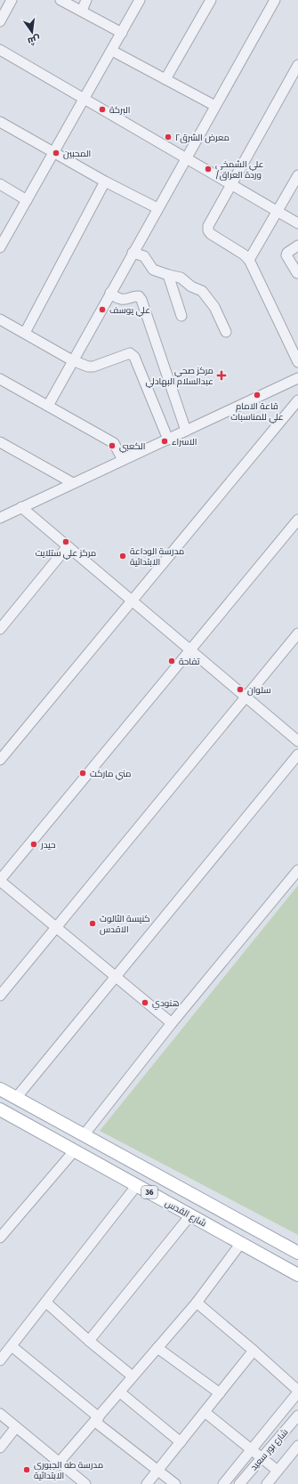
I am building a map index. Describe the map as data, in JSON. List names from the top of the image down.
{
  "streets": {
    "main road": ["36", "شارع القدس"],
    "street": ["شارع بور سعيد"]
  },
  "places": {
    "other": [
      "البركة",
      "معرض الشرق٢",
      "المحبين",
      "علي الشمخي /وردة العراق",
      "علي يوسف",
      "قاعة الامام علي للمناسبات",
      "الاسراء",
      "الكعبي",
      "مركز علي ستلايت",
      "مدرسة الوداعة الابتدائية",
      "تفاحة",
      "سلوان",
      "مني ماركت",
      "حيدر",
      "كنيسة الثالوث الاقدس",
      "هنودي",
      "مدرسة طه الجبوري الابتدائية"
    ],
    "health": ["مركز صحي عبدالسلام البهادلي"]
  },
  "north": "bottom"
}
